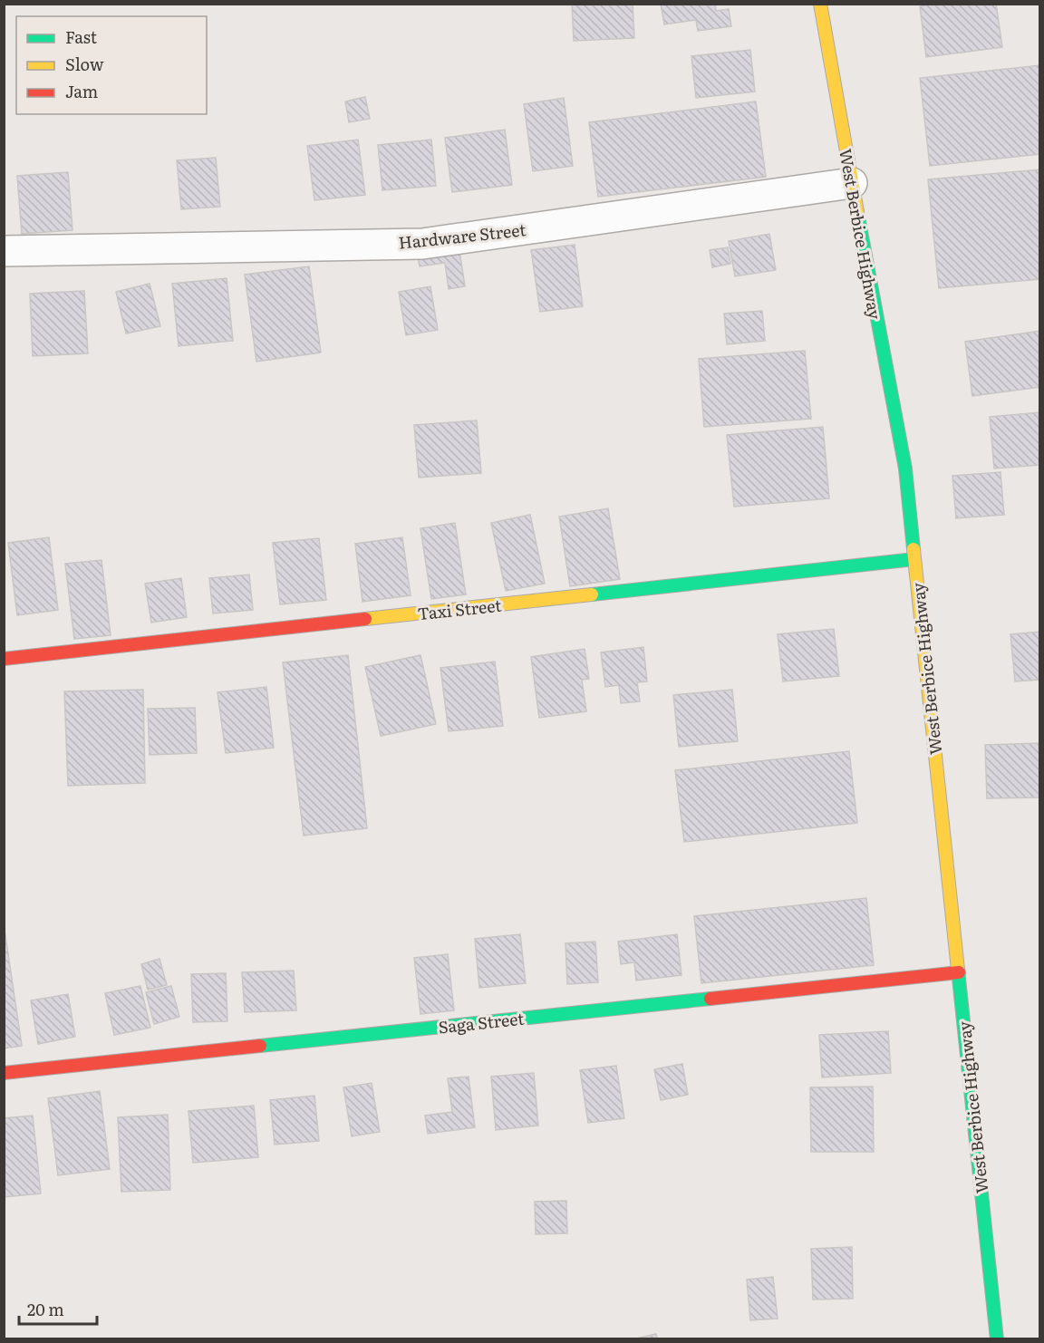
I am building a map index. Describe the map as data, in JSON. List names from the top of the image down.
{
  "streets": {
    "street": [
      "West Berbice Highway",
      "Hardware Street",
      "Taxi Street",
      "Saga Street"
    ]
  },
  "crossings": [
    ["West Berbice Highway", "Hardware Street"],
    ["West Berbice Highway", "Taxi Street"],
    ["West Berbice Highway", "Saga Street"]
  ],
  "legend": ["Fast", "Slow", "Jam"],
  "scale_bar": "20 m"
}
